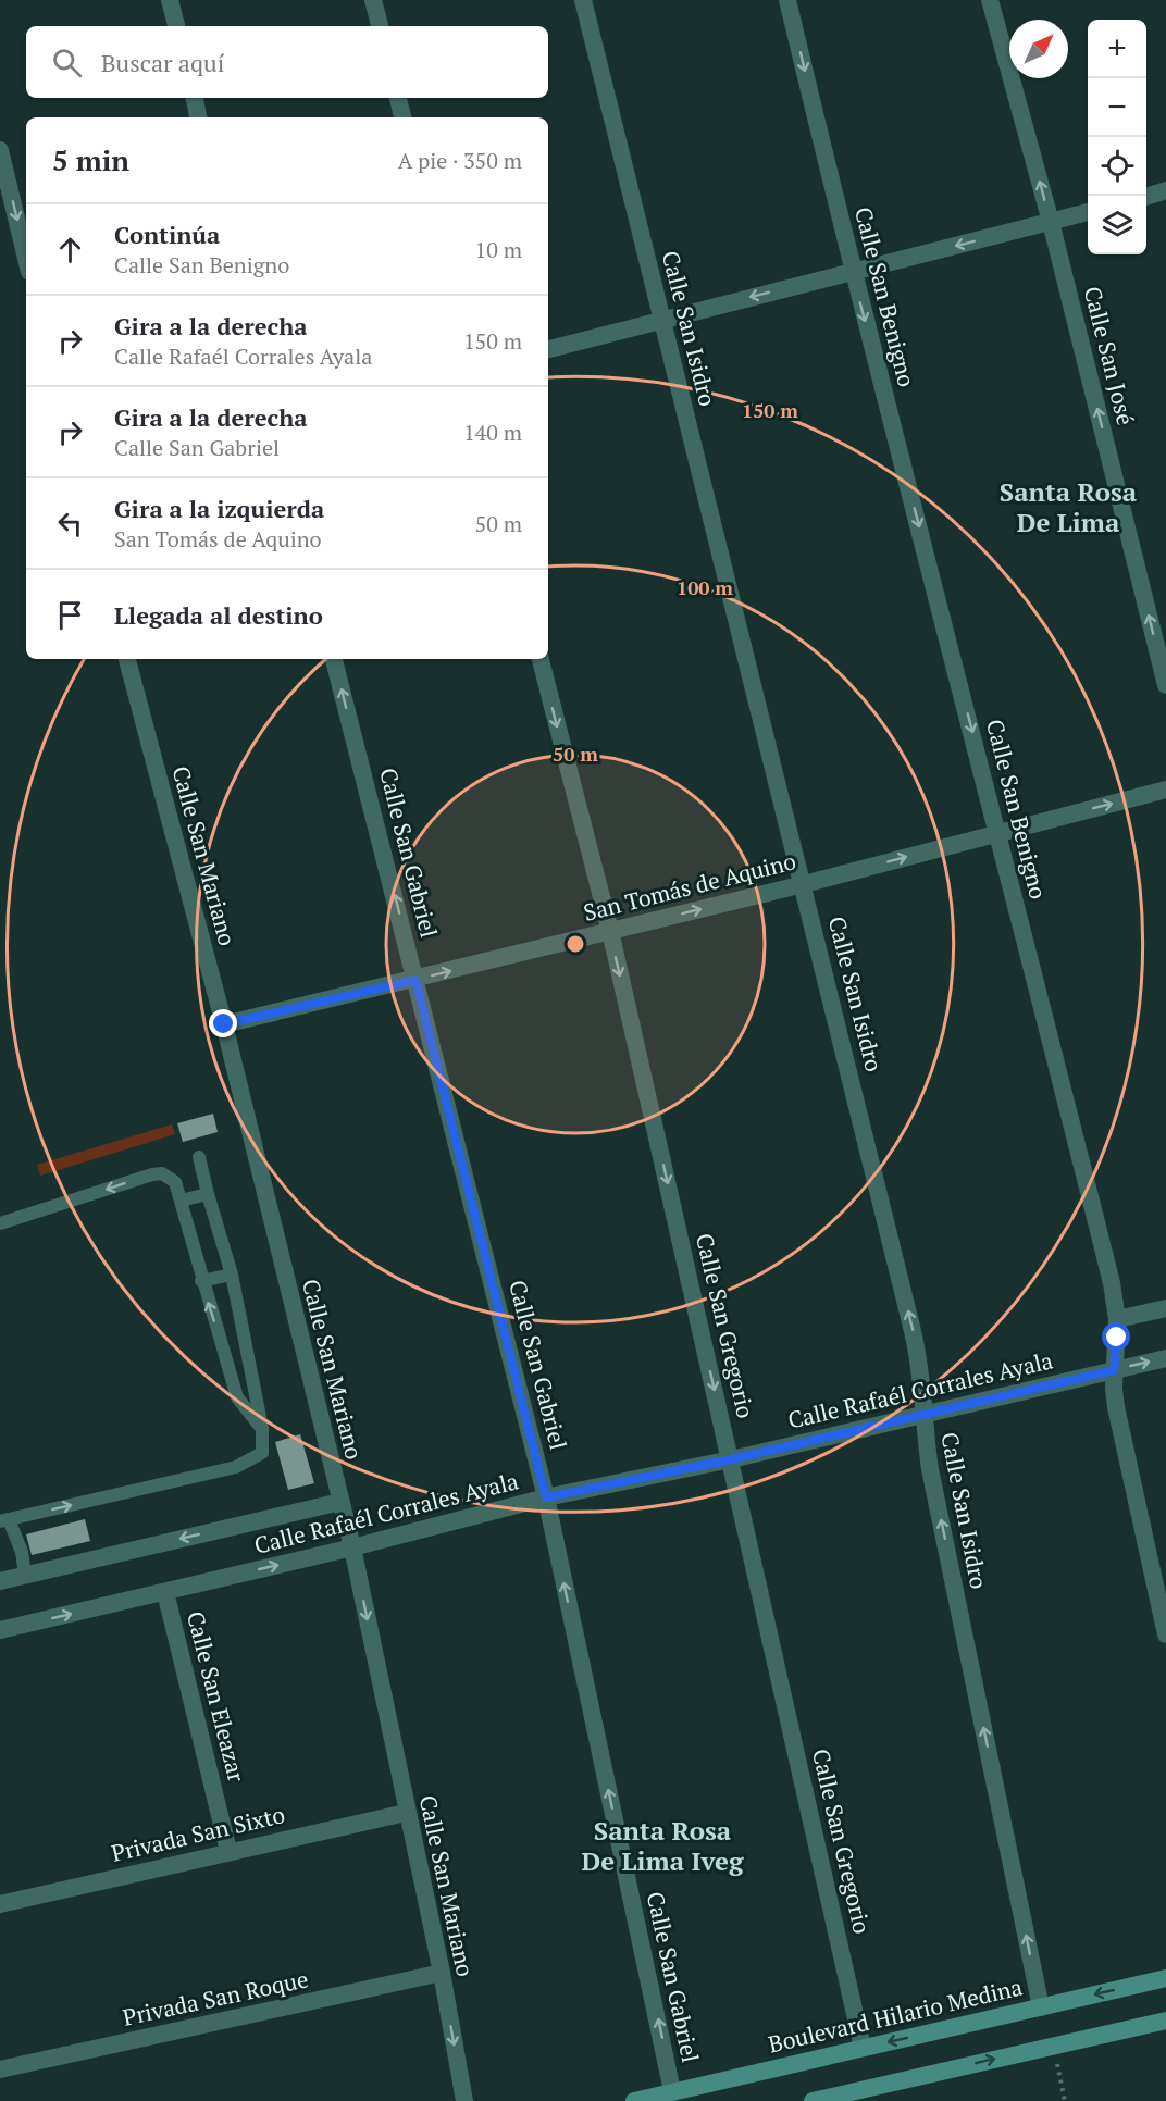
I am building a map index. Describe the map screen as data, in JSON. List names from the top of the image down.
{
  "streets": {
    "main road": ["Boulevard Hilario Medina"],
    "street": [
      "Calle San Benigno",
      "Calle San Isidro",
      "Calle San José",
      "Calle San Gabriel",
      "Calle San Mariano",
      "San Tomás de Aquino",
      "Calle San Gregorio",
      "Calle Rafaél Corrales Ayala",
      "Calle San Eleazar",
      "Privada San Sixto",
      "Privada San Roque"
    ]
  },
  "crossings": [
    ["Calle San Benigno", "San Tomás de Aquino"],
    ["Calle San Benigno", "Calle Rafaél Corrales Ayala"],
    ["Calle San Isidro", "San Tomás de Aquino"],
    ["Calle San Isidro", "Calle Rafaél Corrales Ayala"],
    ["Calle San Isidro", "Boulevard Hilario Medina"],
    ["Calle San Gabriel", "San Tomás de Aquino"],
    ["Calle San Gabriel", "Calle Rafaél Corrales Ayala"],
    ["Calle San Gabriel", "Boulevard Hilario Medina"],
    ["Calle San Mariano", "San Tomás de Aquino"],
    ["Calle San Mariano", "Calle Rafaél Corrales Ayala"],
    ["Calle San Mariano", "Privada San Sixto"],
    ["Calle San Mariano", "Privada San Roque"],
    ["San Tomás de Aquino", "Calle San Gregorio"],
    ["Calle San Gregorio", "Calle Rafaél Corrales Ayala"],
    ["Calle San Gregorio", "Boulevard Hilario Medina"],
    ["Calle Rafaél Corrales Ayala", "Calle San Eleazar"],
    ["Calle San Eleazar", "Privada San Sixto"]
  ],
  "one_way": [
    "Calle San Benigno",
    "Calle San Isidro",
    "Calle San José",
    "Calle San Gabriel",
    "San Tomás de Aquino",
    "Calle San Gregorio"
  ],
  "districts": ["Santa Rosa De Lima", "Santa Rosa De Lima Iveg"],
  "north": "top right",
  "page": {
    "map_buttons": ["+", "−"],
    "search": "Buscar aquí",
    "heading": ["5 min", "A pie · 350 m"],
    "list": [
      ["Continúa", "Calle San Benigno", "10 m"],
      ["Gira a la derecha", "Calle Rafaél Corrales Ayala", "150 m"],
      ["Gira a la derecha", "Calle San Gabriel", "140 m"],
      ["Gira a la izquierda", "San Tomás de Aquino", "50 m"],
      "Llegada al destino"
    ]
  },
  "rings": ["150 m", "100 m", "50 m"]
}
